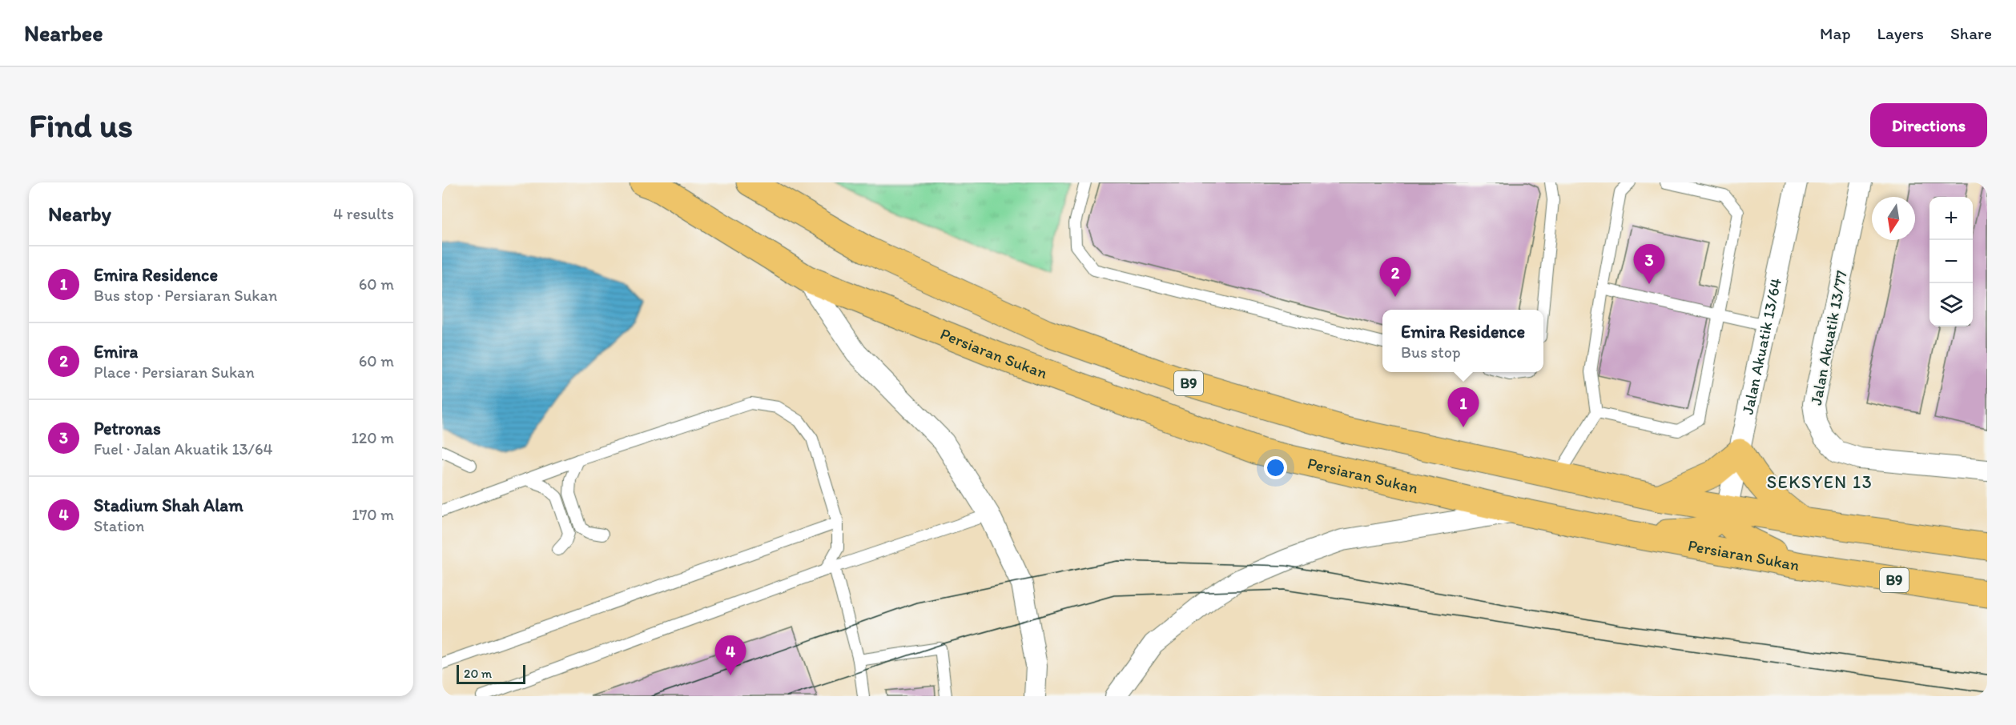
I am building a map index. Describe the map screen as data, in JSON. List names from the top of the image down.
{
  "streets": {
    "main road": ["Persiaran Sukan", "B9"],
    "street": ["Jalan Akuatik 13/77", "Jalan Akuatik 13/64"]
  },
  "crossings": [
    ["Jalan Akuatik 13/64", "B9"]
  ],
  "districts": ["SEKSYEN 13"],
  "scale_bar": "20 m",
  "north": "bottom",
  "page": {
    "header": "Nearbee",
    "nav": ["Map", "Layers", "Share"],
    "buttons": "Directions",
    "title": "Find us",
    "heading": ["Nearby", "4 results"],
    "map_buttons": ["+", "−"],
    "pins": [
      "3",
      "2",
      "1",
      "4"
    ],
    "list": [
      {
        "mark": "1",
        "name": "Emira Residence",
        "note": "Bus stop · Persiaran Sukan",
        "value": "60 m"
      },
      {
        "mark": "2",
        "name": "Emira",
        "note": "Place · Persiaran Sukan",
        "value": "60 m"
      },
      {
        "mark": "3",
        "name": "Petronas",
        "note": "Fuel · Jalan Akuatik 13/64",
        "value": "120 m"
      },
      {
        "mark": "4",
        "name": "Stadium Shah Alam",
        "note": "Station",
        "value": "170 m"
      }
    ],
    "popup": ["Emira Residence", "Bus stop"],
    "scale": "20 m"
  }
}
